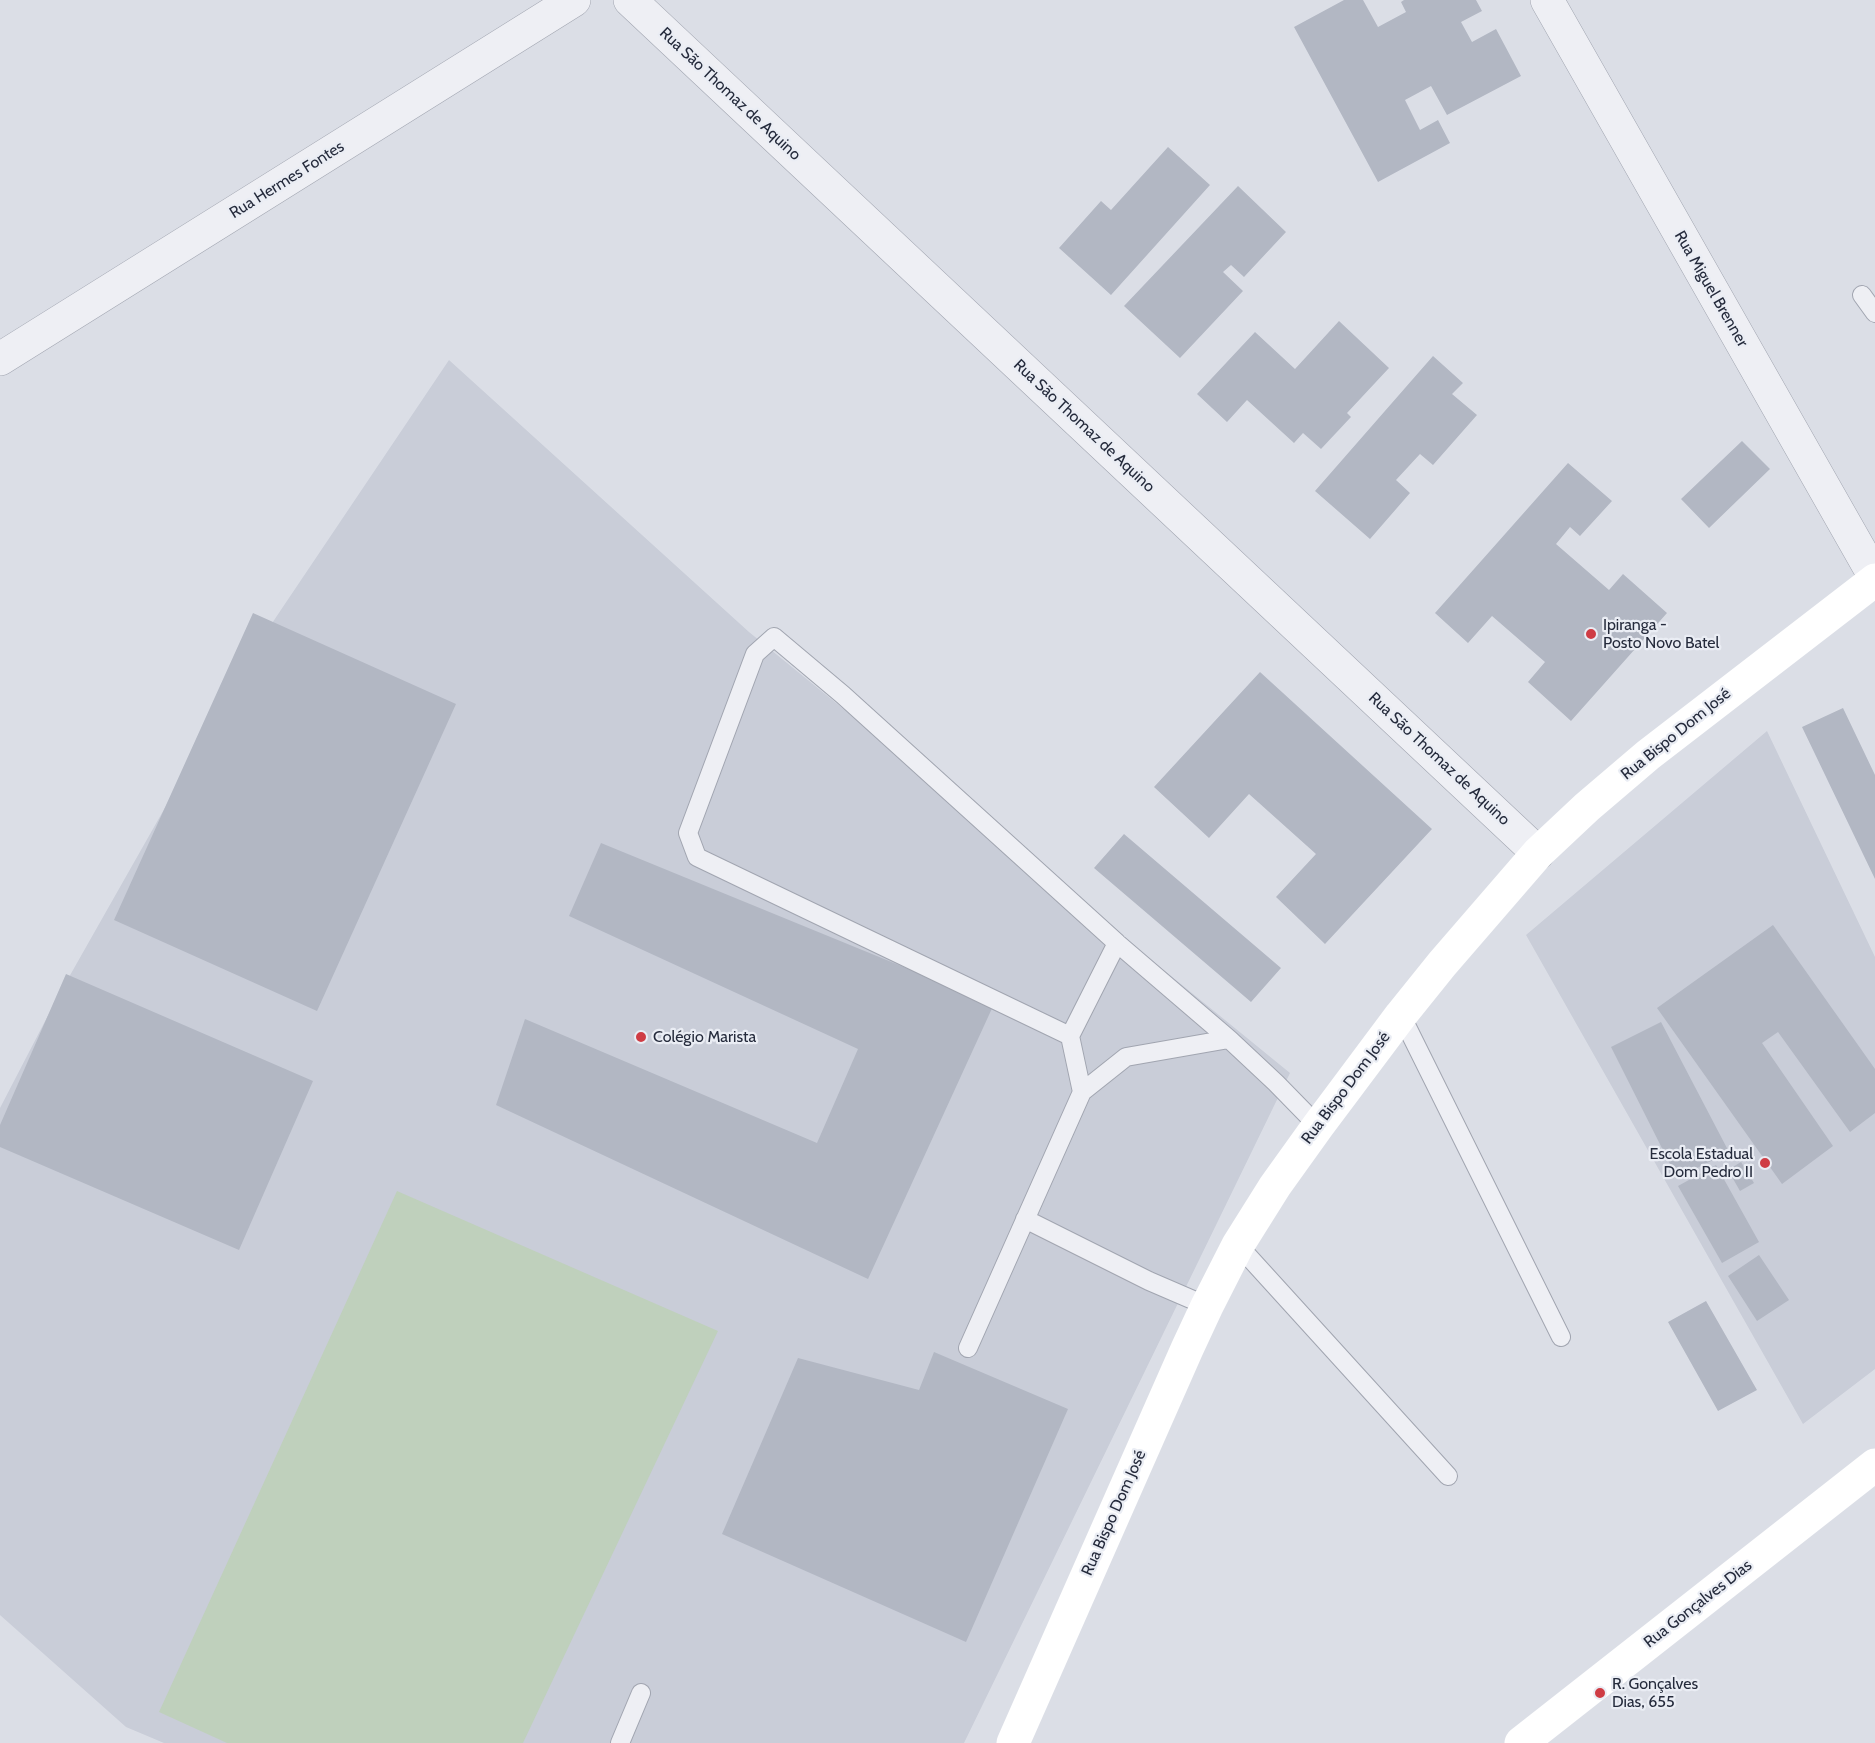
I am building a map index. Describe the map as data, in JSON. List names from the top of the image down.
{
  "streets": {
    "main road": ["Rua Bispo Dom José", "Rua Gonçalves Dias"],
    "street": ["Rua São Thomaz de Aquino", "Rua Hermes Fontes", "Rua Miguel Brenner"]
  },
  "crossings": [
    ["Rua São Thomaz de Aquino", "Rua Bispo Dom José"],
    ["Rua Miguel Brenner", "Rua Bispo Dom José"]
  ],
  "places": [
    "Ipiranga - Posto Novo Batel",
    "Colégio Marista",
    "Escola Estadual Dom Pedro II",
    "R. Gonçalves Dias, 655"
  ]
}
